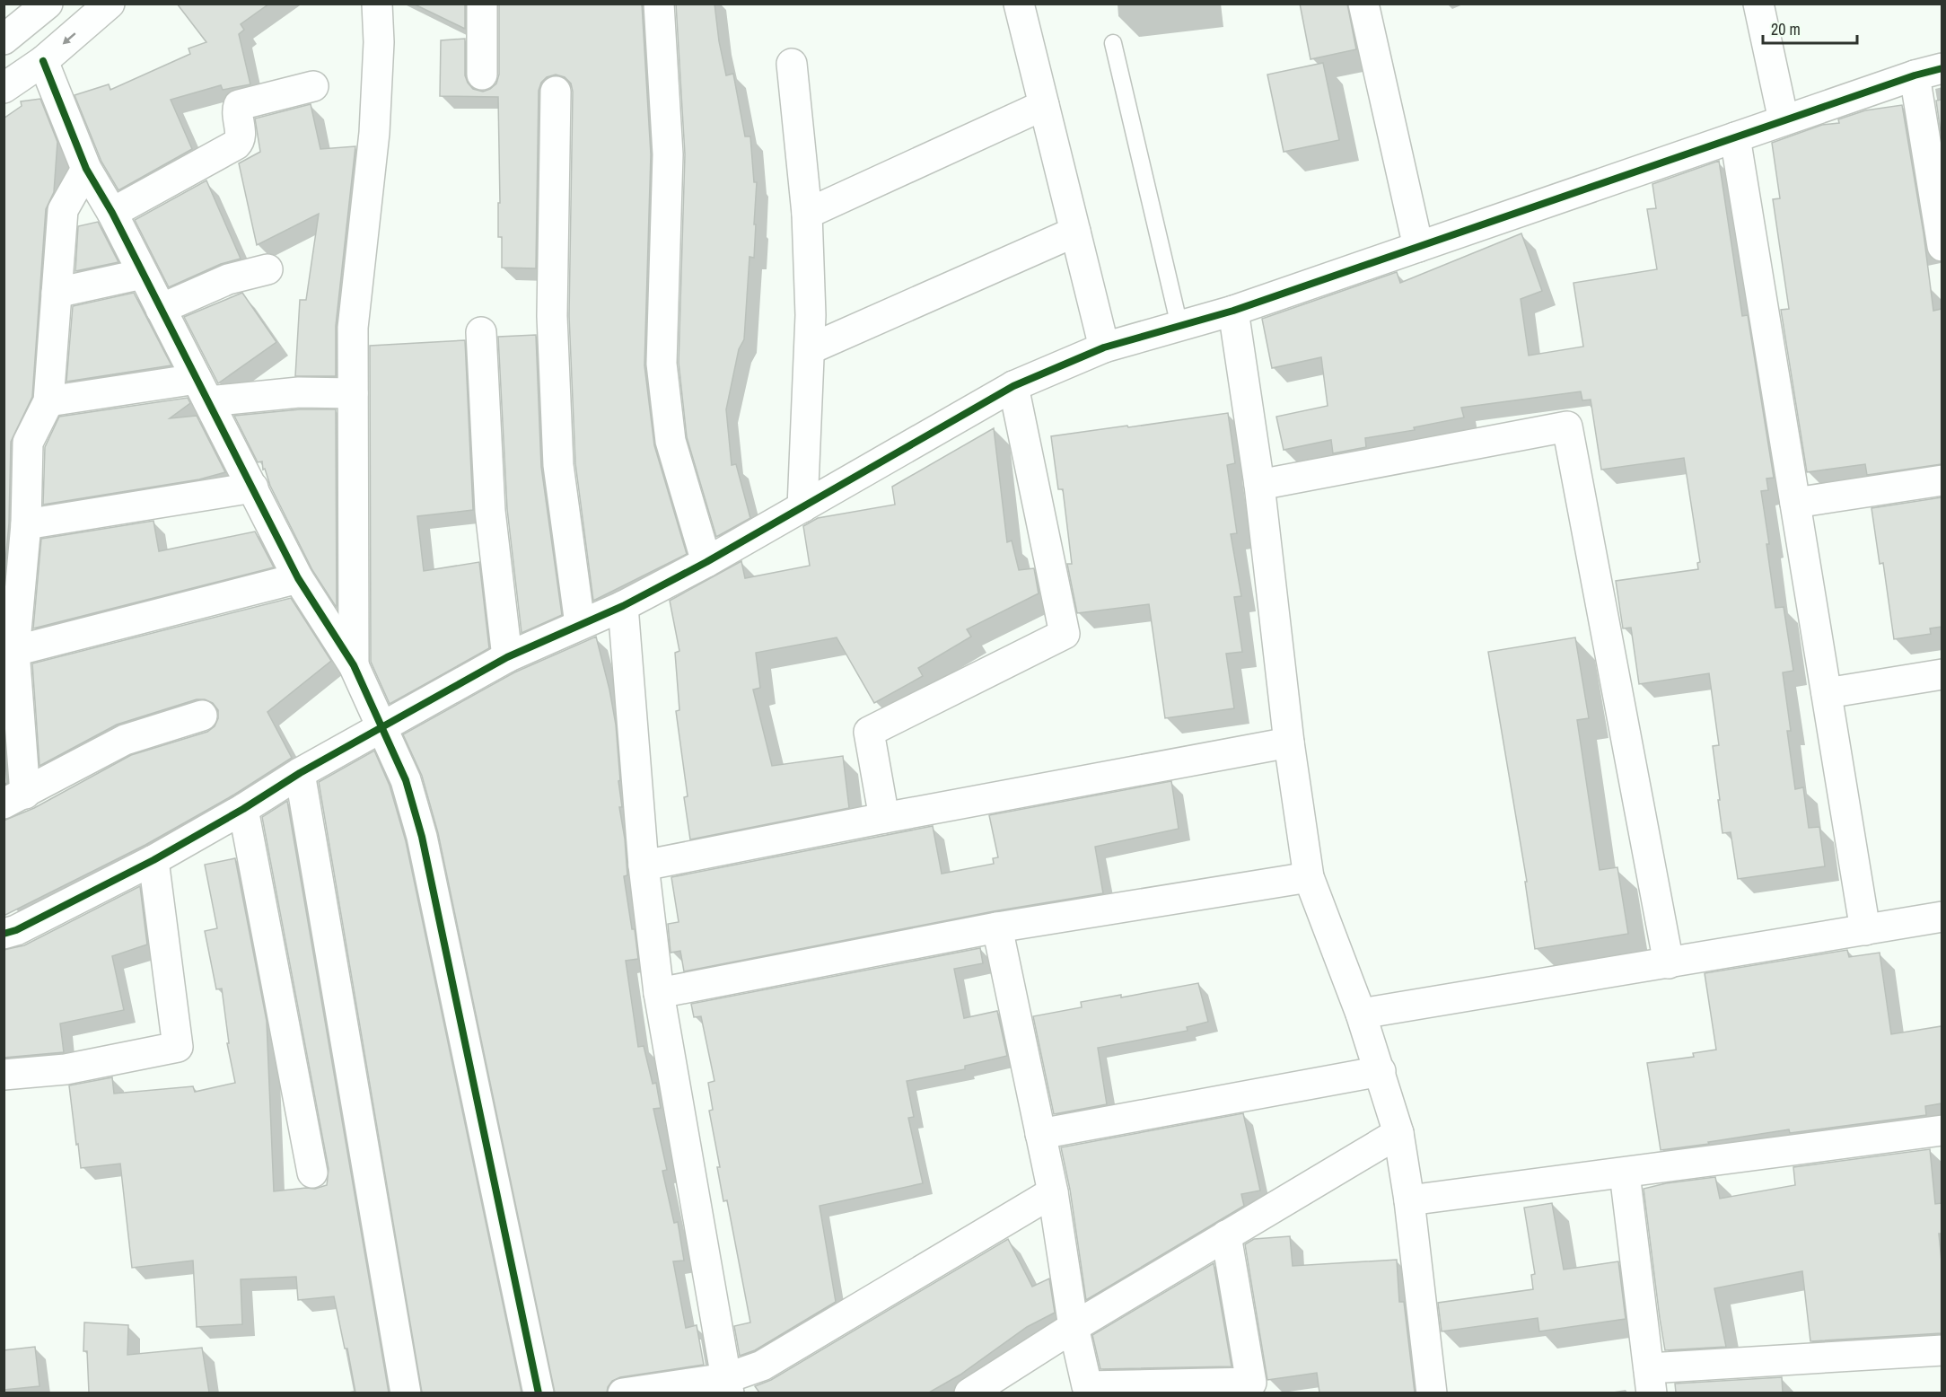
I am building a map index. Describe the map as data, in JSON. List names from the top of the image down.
{
  "scale_bar": "20 m"
}
